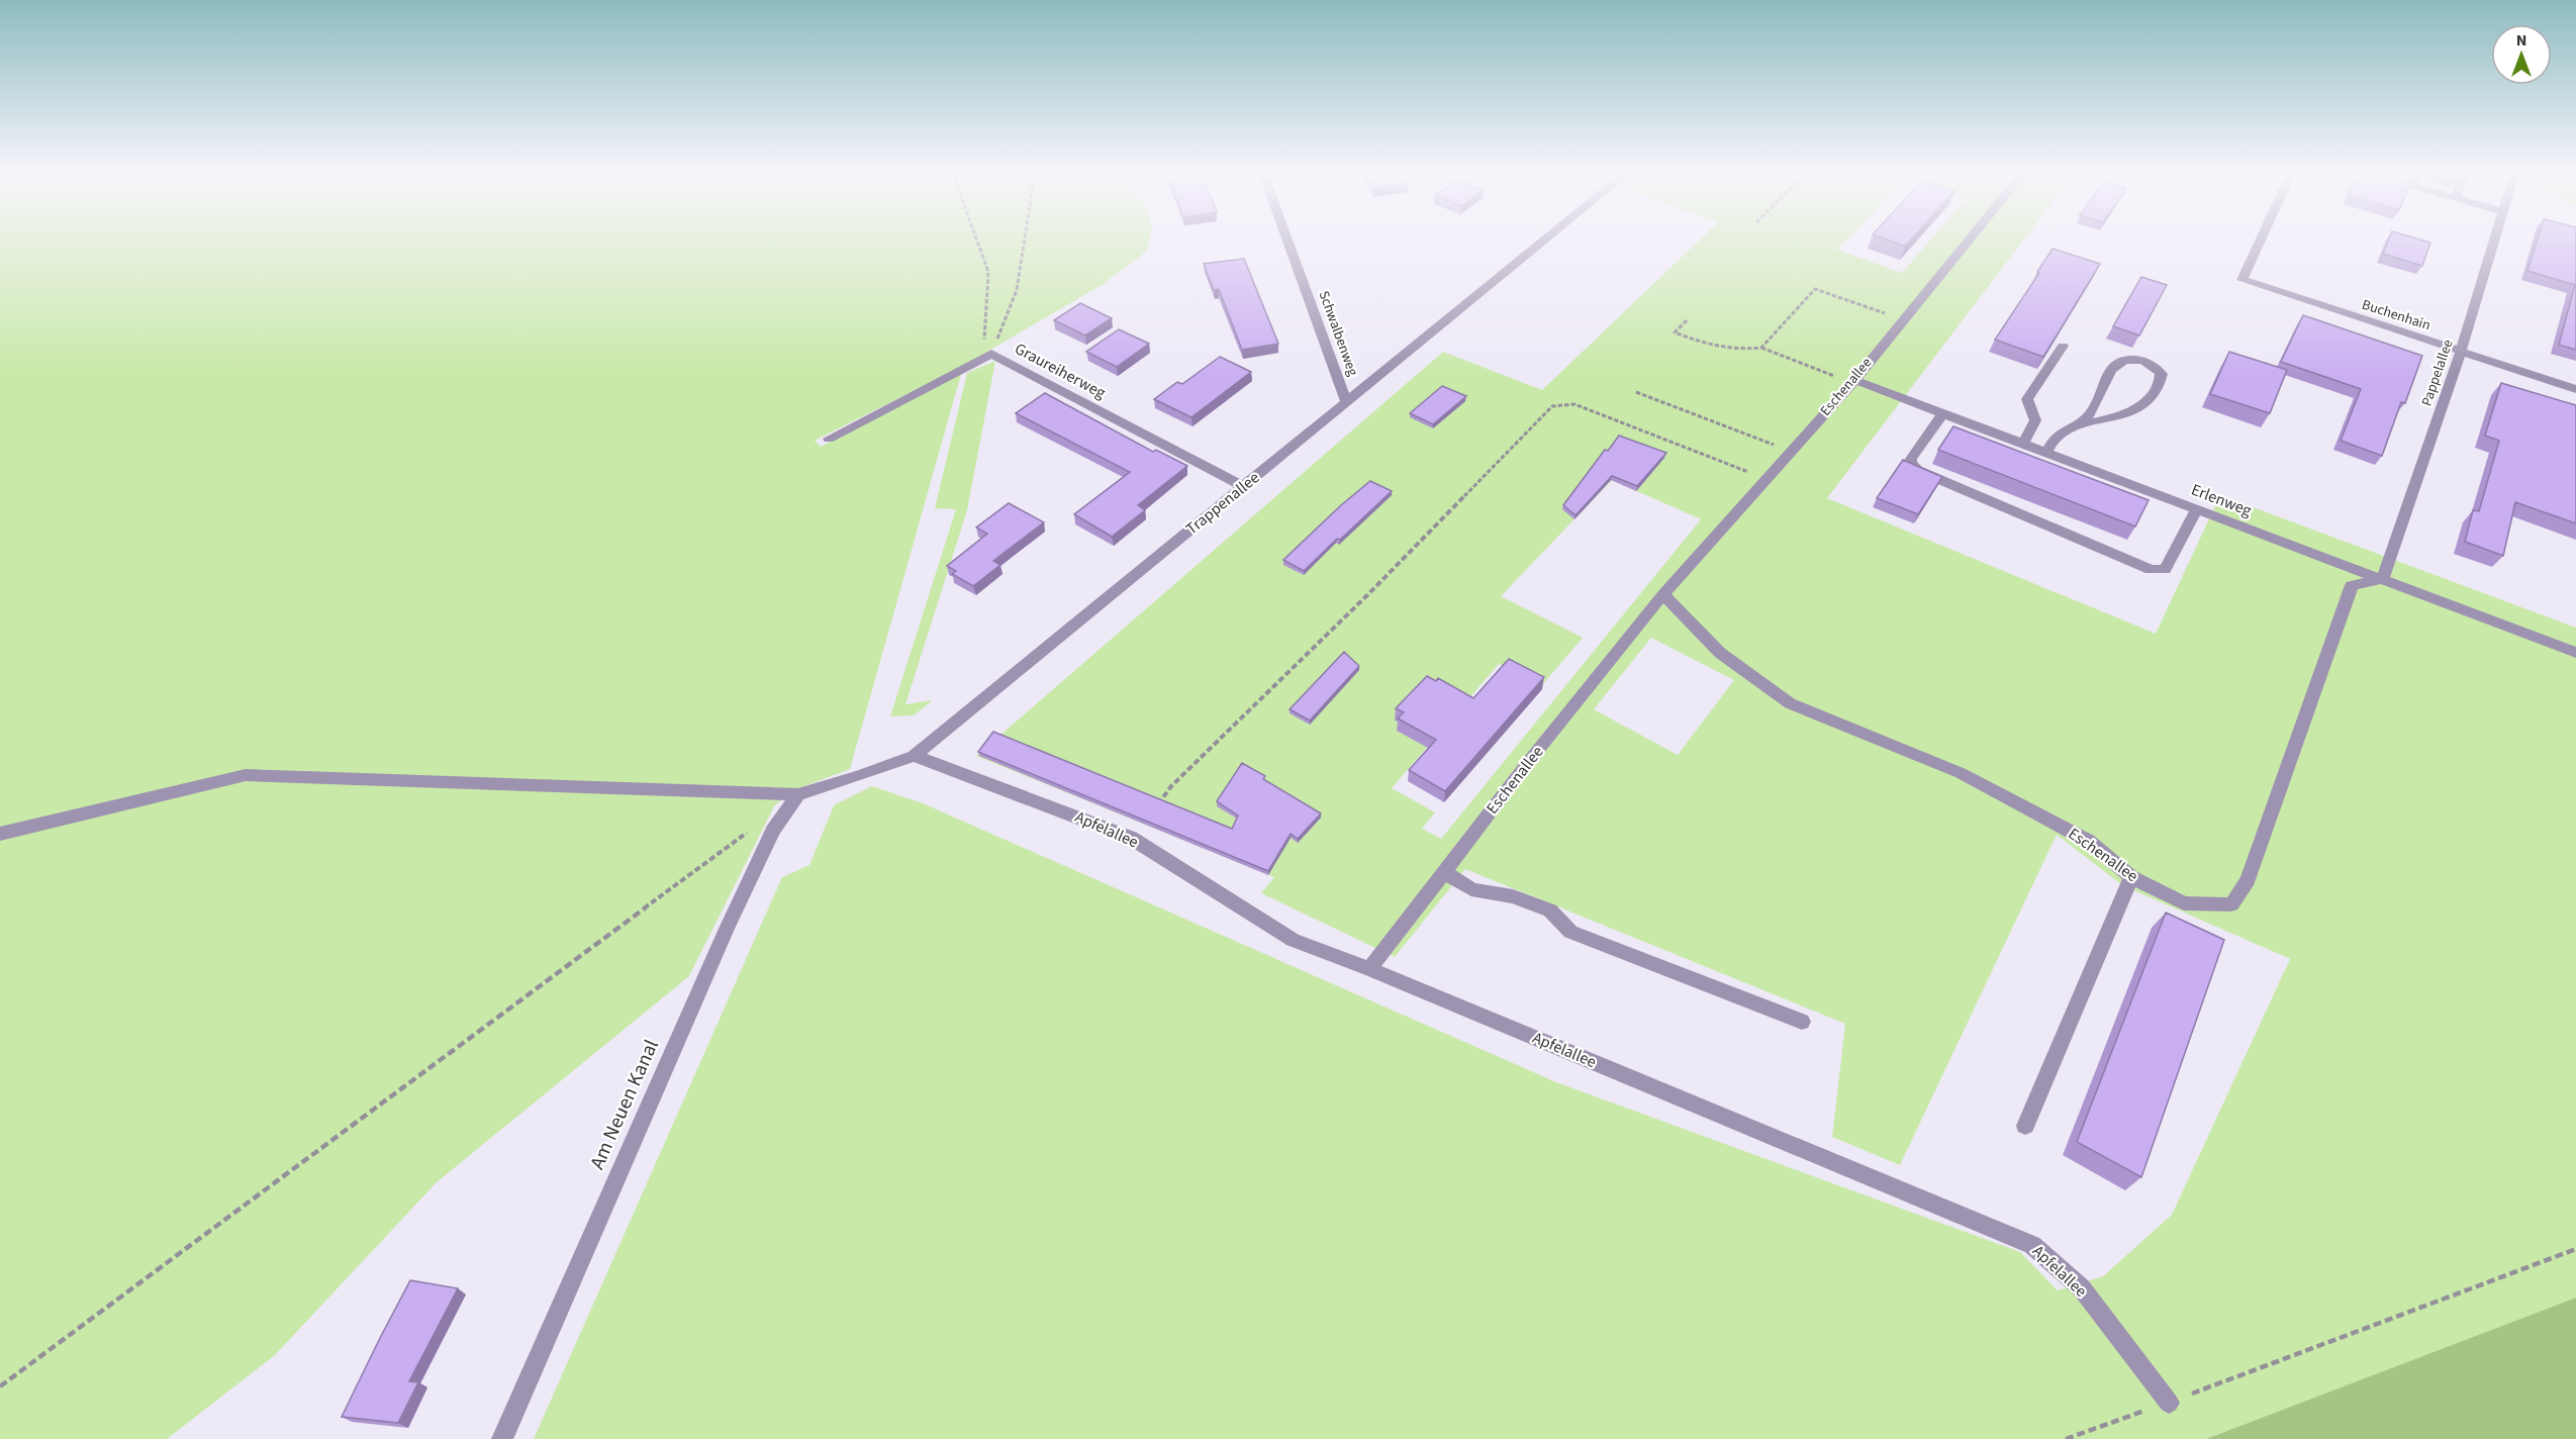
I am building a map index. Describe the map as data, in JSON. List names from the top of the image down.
{
  "streets": {
    "street": [
      "Buchenhain",
      "Schwalbenweg",
      "Graureiherweg",
      "Pappelallee",
      "Eschenallee",
      "Erlenweg",
      "Trappenallee",
      "Apfelallee",
      "Am Neuen Kanal"
    ]
  },
  "crossings": [
    ["Buchenhain", "Pappelallee"],
    ["Schwalbenweg", "Trappenallee"],
    ["Graureiherweg", "Trappenallee"],
    ["Pappelallee", "Eschenallee"],
    ["Pappelallee", "Erlenweg"],
    ["Eschenallee", "Erlenweg"],
    ["Eschenallee", "Apfelallee"],
    ["Trappenallee", "Apfelallee"],
    ["Trappenallee", "Am Neuen Kanal"]
  ],
  "north": "top"
}
